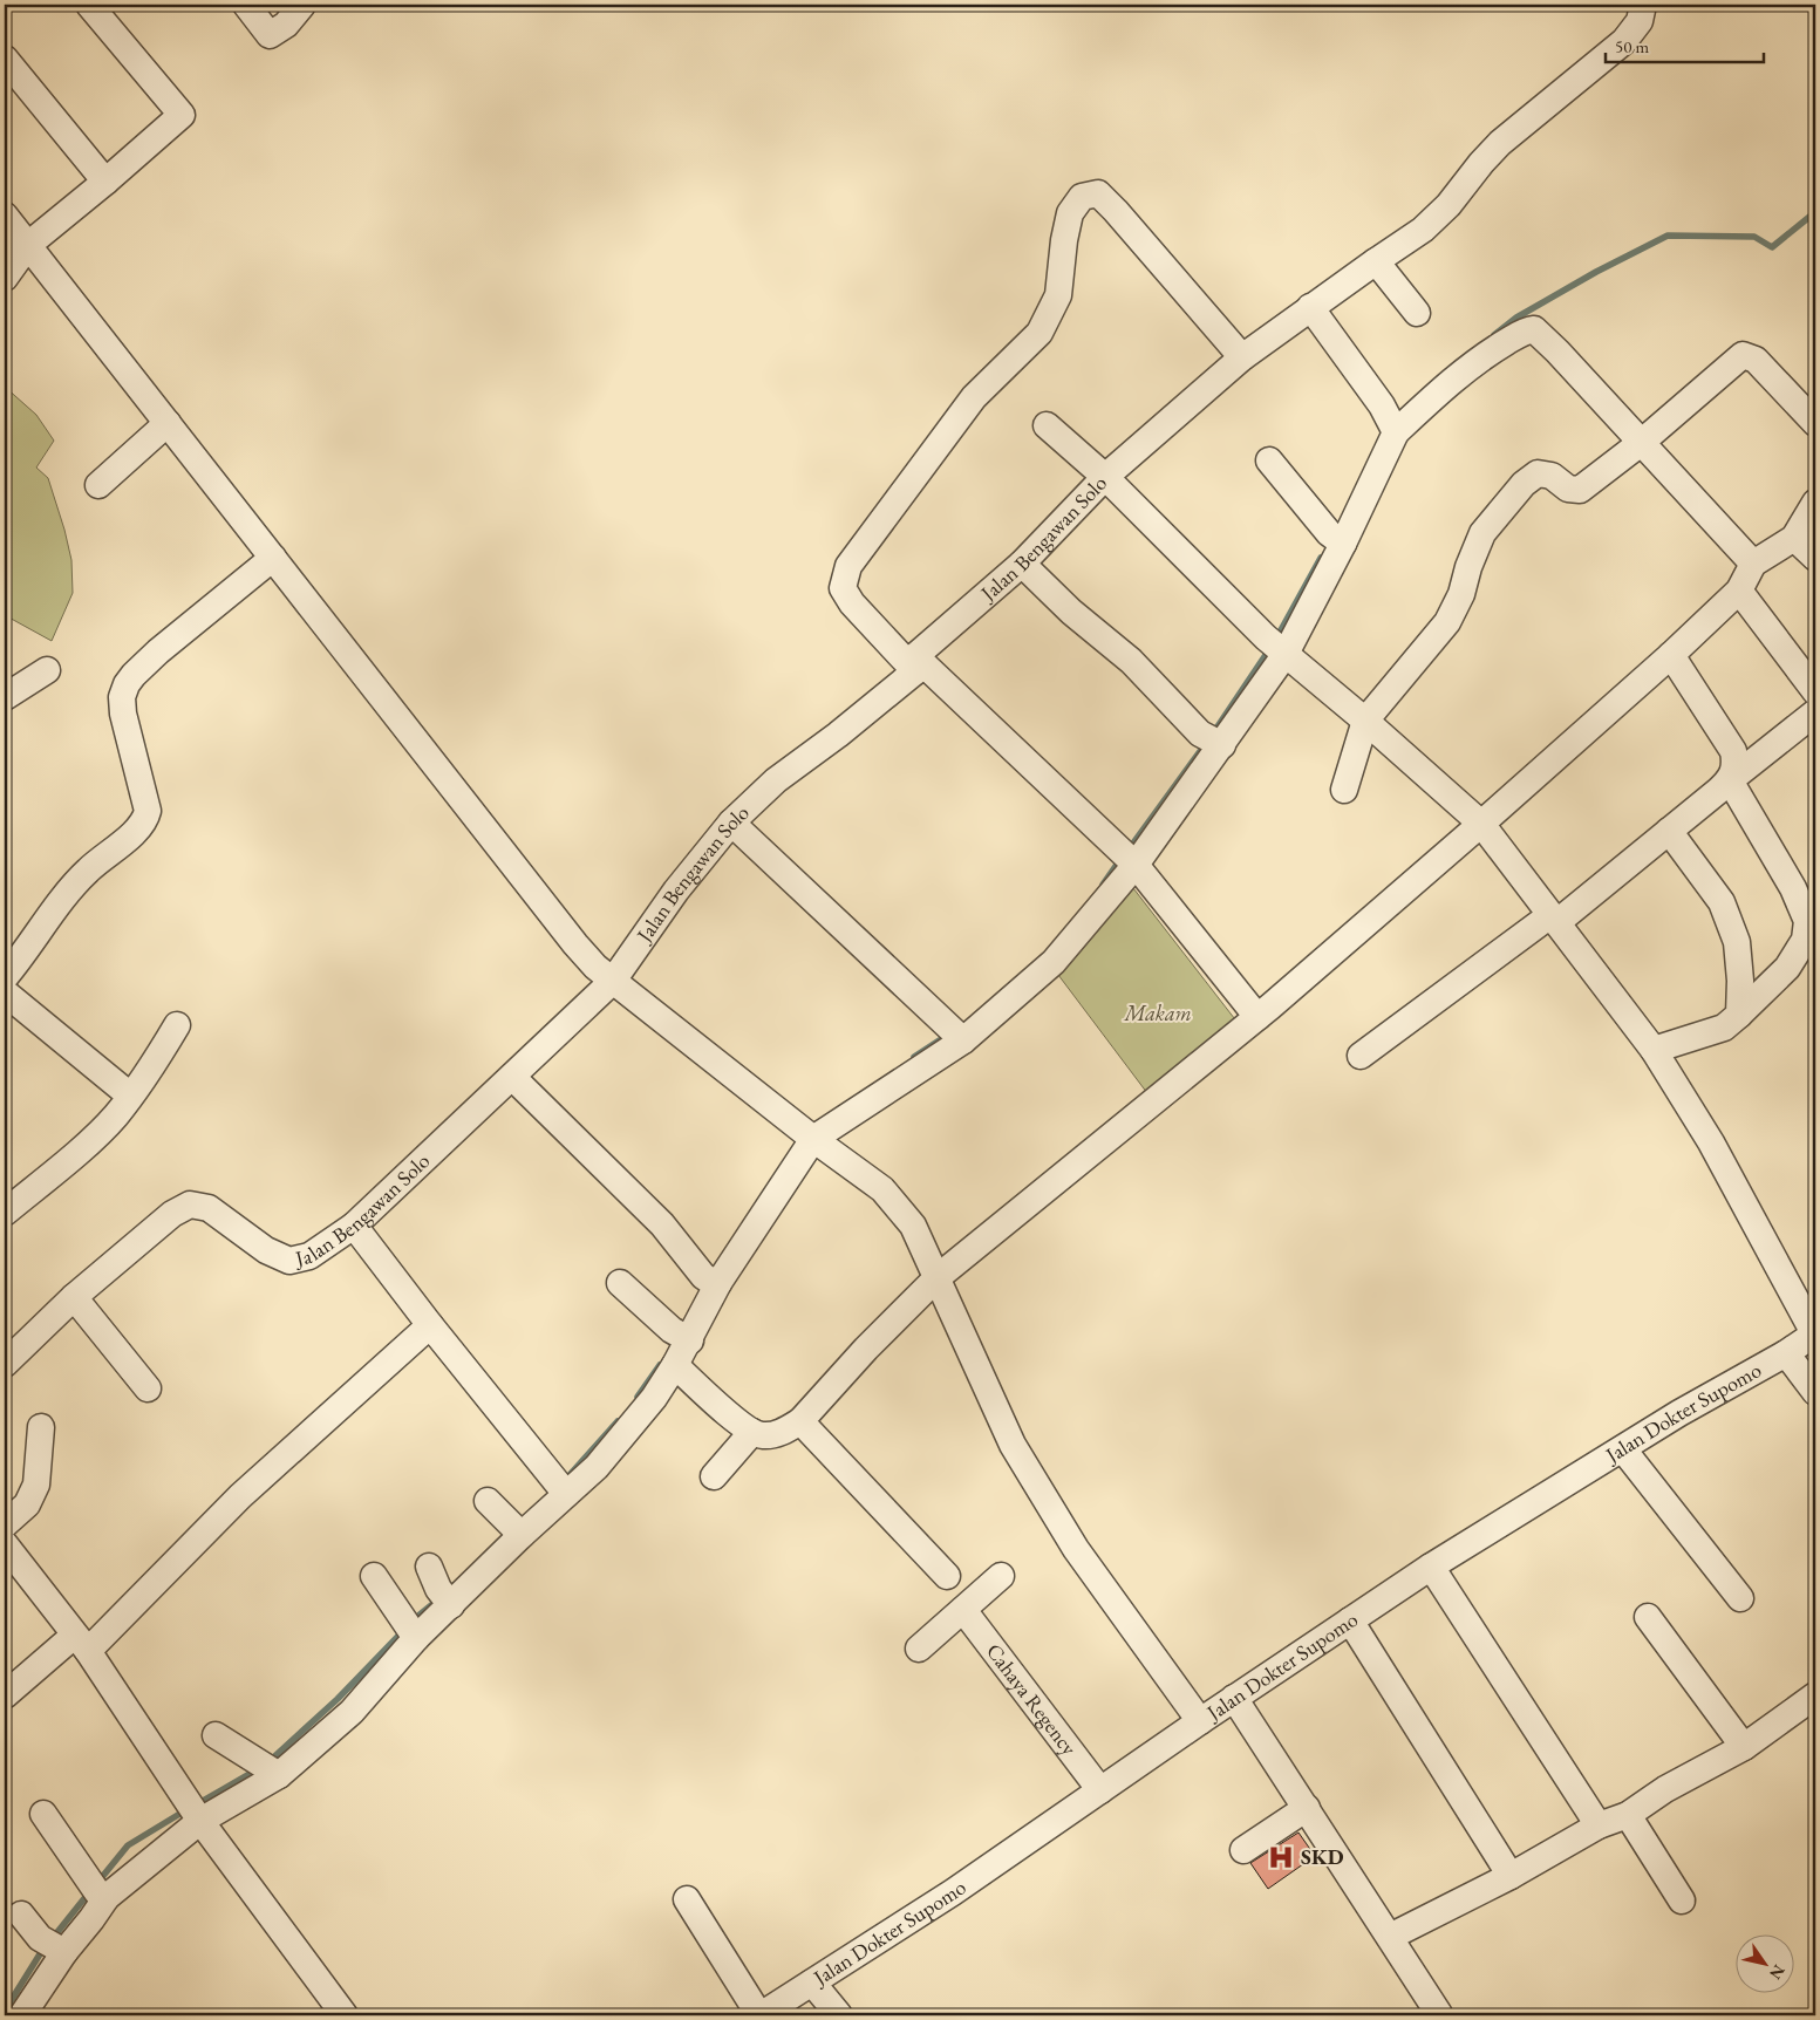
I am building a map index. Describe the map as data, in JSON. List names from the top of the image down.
{
  "streets": {
    "street": ["Jalan Bengawan Solo", "Jalan Dokter Supomo", "Cahaya Regency"]
  },
  "crossings": [
    ["Jalan Dokter Supomo", "Cahaya Regency"]
  ],
  "parks": ["Makam"],
  "places": {
    "hospital": ["SKD"]
  },
  "scale_bar": "50 m",
  "north": "bottom right"
}
